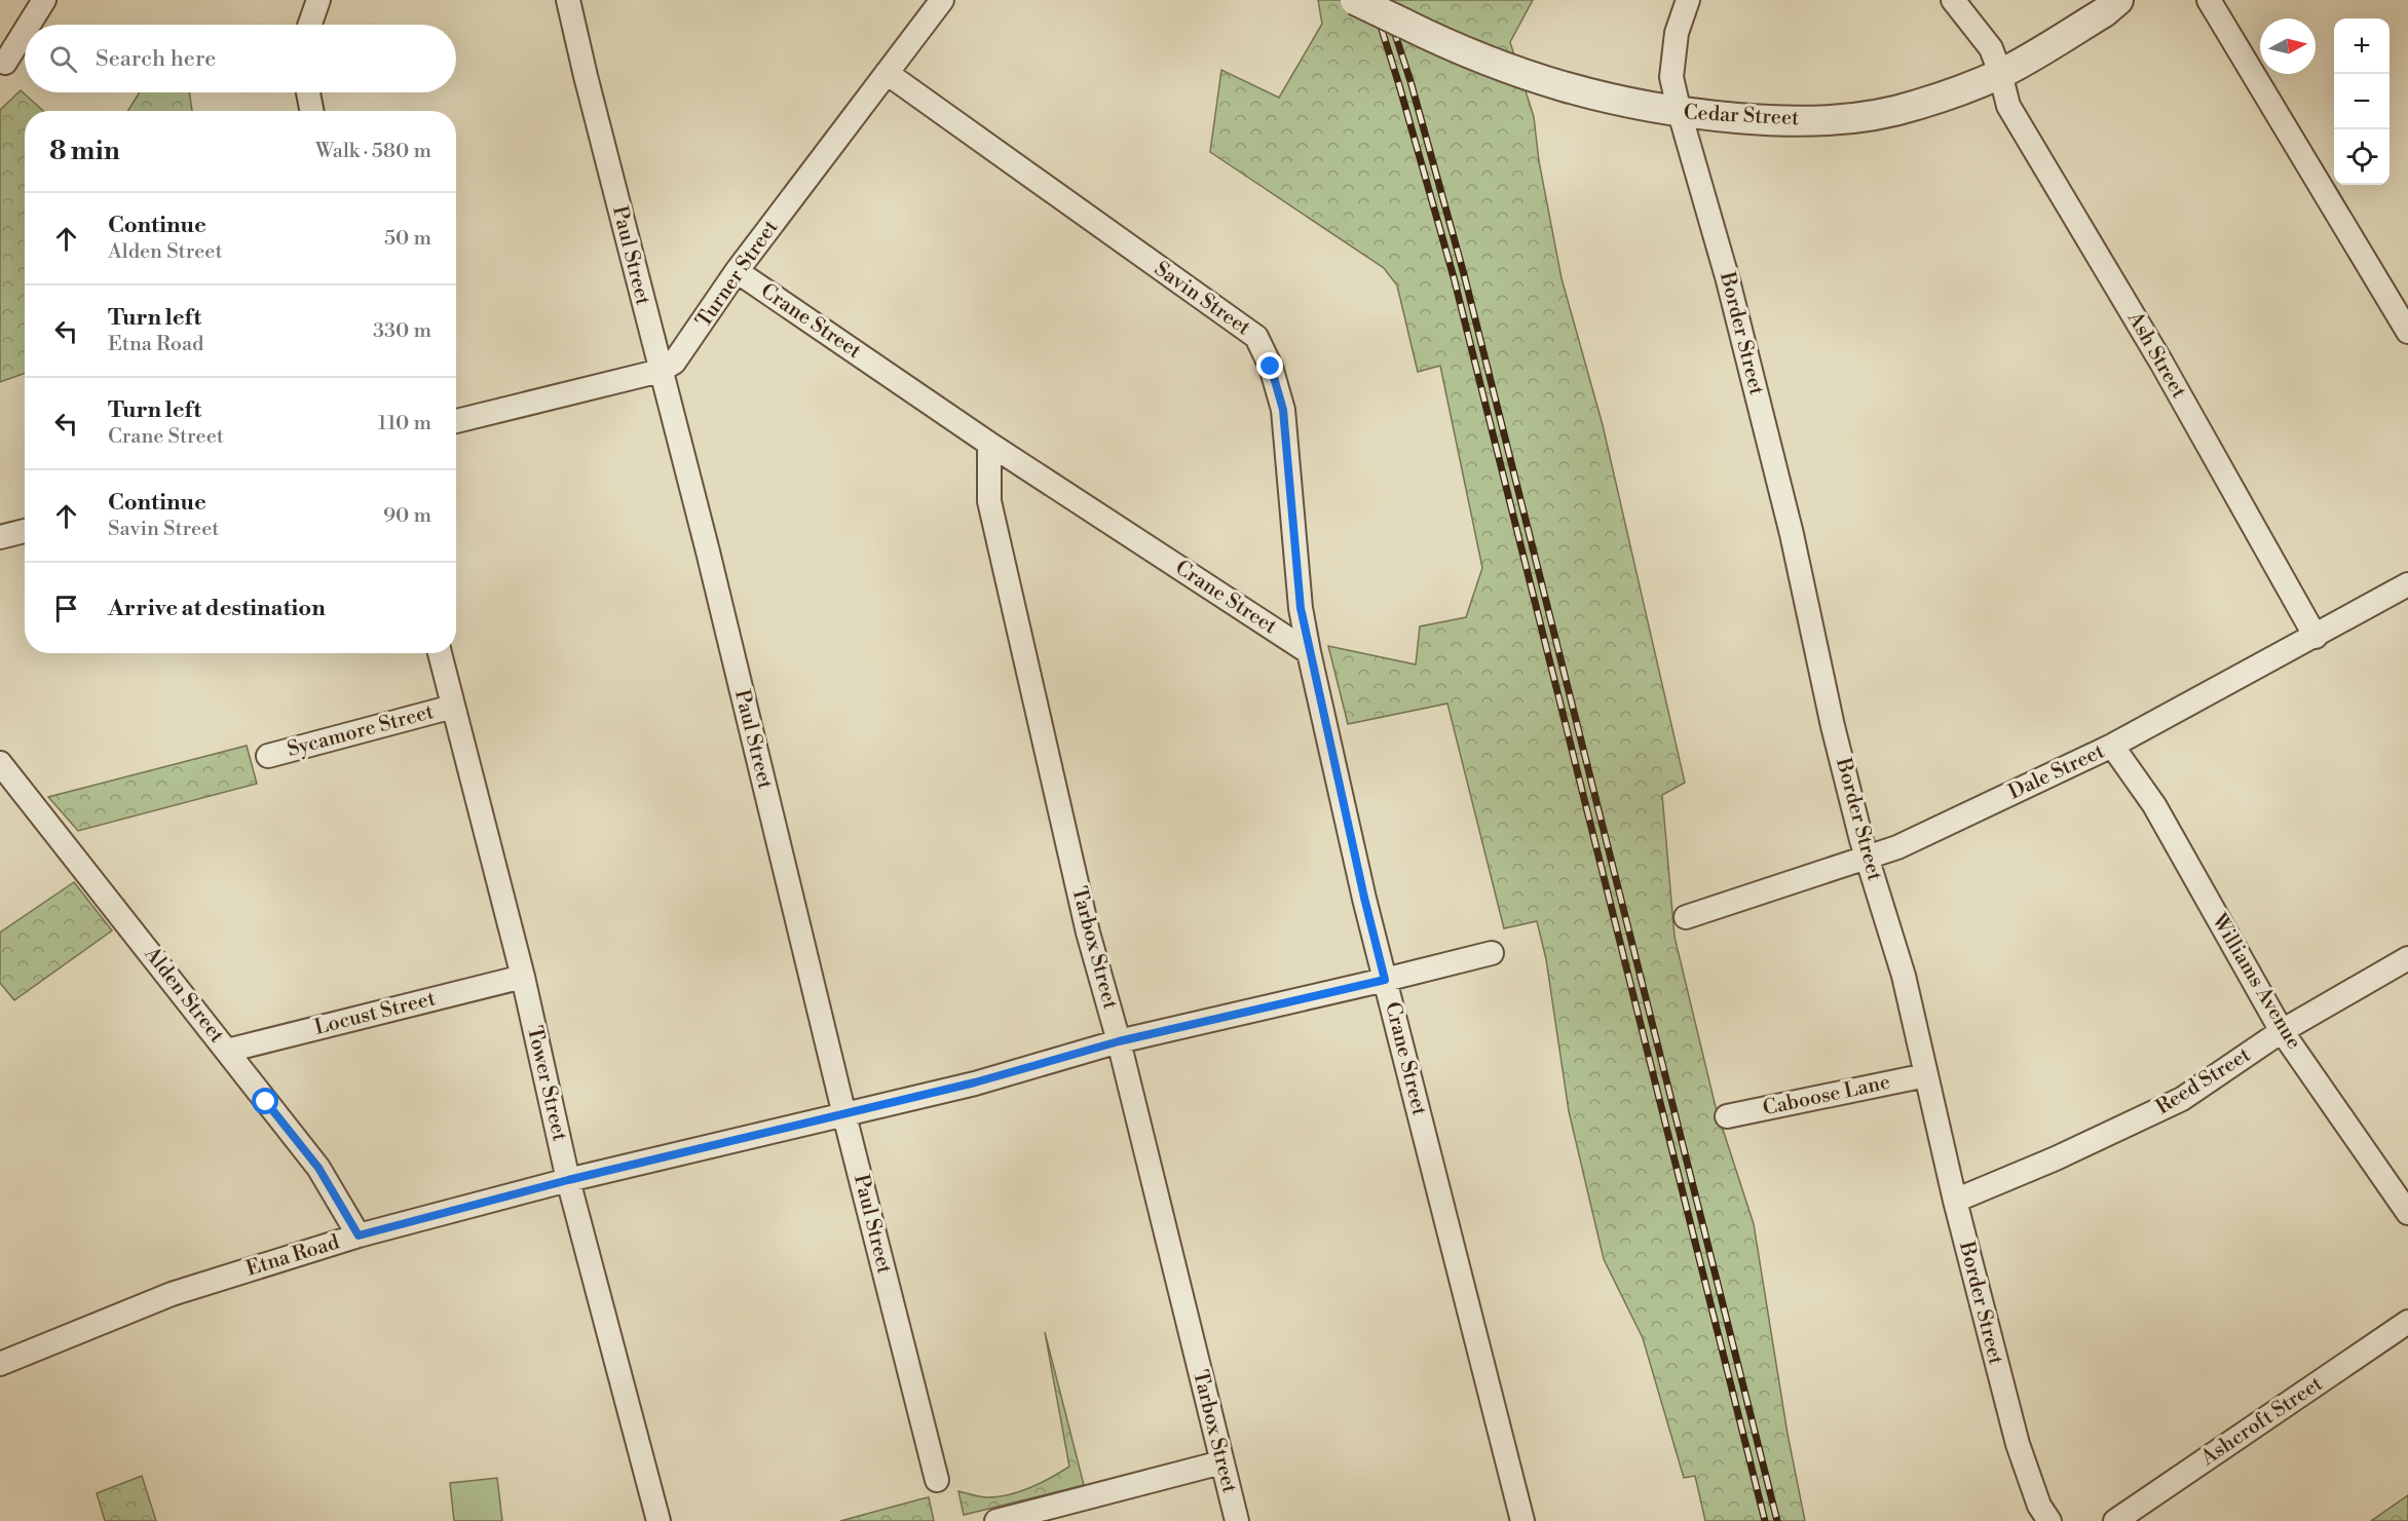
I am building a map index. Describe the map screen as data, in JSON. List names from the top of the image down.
{
  "streets": {
    "street": [
      "Cedar Street",
      "Paul Street",
      "Turner Street",
      "Savin Street",
      "Crane Street",
      "Border Street",
      "Ash Street",
      "Sycamore Street",
      "Dale Street",
      "Tarbox Street",
      "Williams Avenue",
      "Alden Street",
      "Locust Street",
      "Reed Street",
      "Tower Street",
      "Caboose Lane",
      "Etna Road",
      "Ashcroft Street"
    ]
  },
  "crossings": [
    ["Cedar Street", "Border Street"],
    ["Cedar Street", "Ash Street"],
    ["Paul Street", "Turner Street"],
    ["Paul Street", "Etna Road"],
    ["Turner Street", "Savin Street"],
    ["Turner Street", "Crane Street"],
    ["Savin Street", "Crane Street"],
    ["Crane Street", "Tarbox Street"],
    ["Crane Street", "Etna Road"],
    ["Border Street", "Dale Street"],
    ["Border Street", "Reed Street"],
    ["Border Street", "Caboose Lane"],
    ["Ash Street", "Dale Street"],
    ["Sycamore Street", "Tower Street"],
    ["Dale Street", "Williams Avenue"],
    ["Tarbox Street", "Etna Road"],
    ["Williams Avenue", "Reed Street"],
    ["Alden Street", "Locust Street"],
    ["Alden Street", "Etna Road"],
    ["Locust Street", "Tower Street"],
    ["Tower Street", "Etna Road"]
  ],
  "north": "right",
  "page": {
    "map_buttons": ["+", "−"],
    "search": "Search here",
    "heading": ["8 min", "Walk · 580 m"],
    "list": [
      ["Continue", "Alden Street", "50 m"],
      ["Turn left", "Etna Road", "330 m"],
      ["Turn left", "Crane Street", "110 m"],
      ["Continue", "Savin Street", "90 m"],
      "Arrive at destination"
    ]
  }
}
